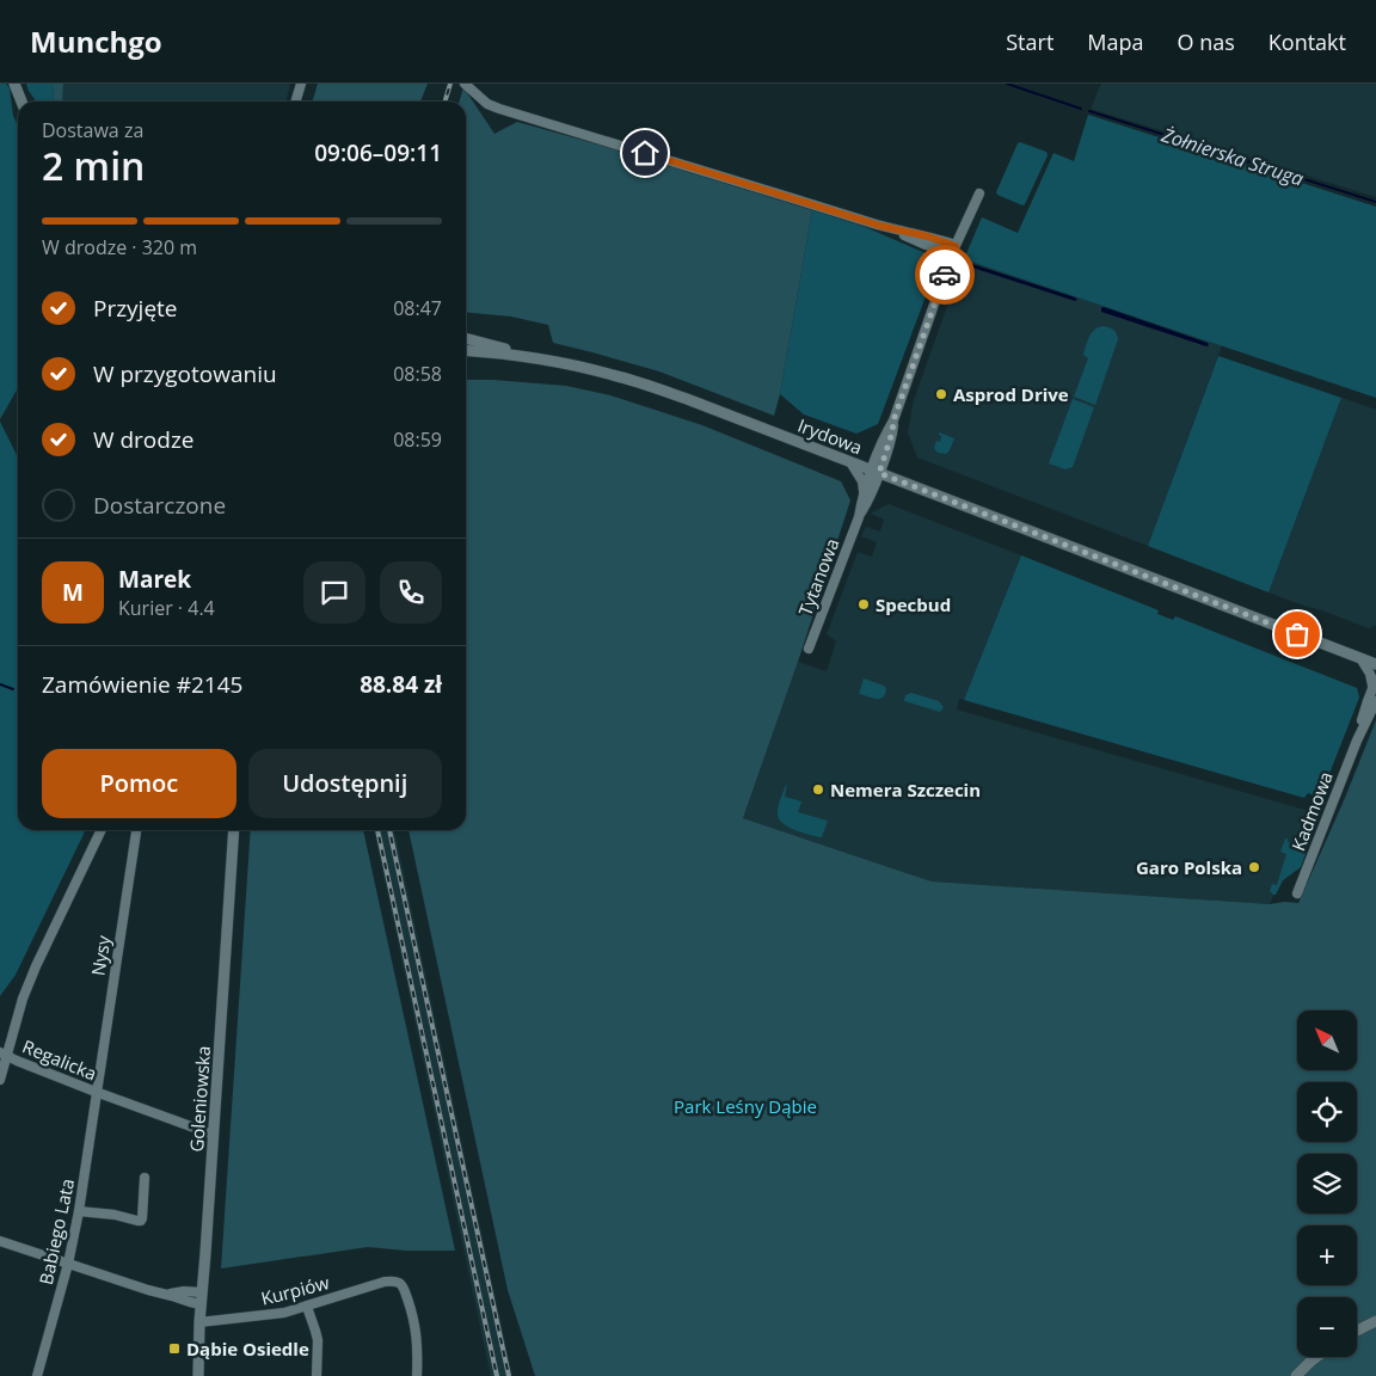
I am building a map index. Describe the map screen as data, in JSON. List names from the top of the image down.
{
  "streets": {
    "street": [
      "Irydowa",
      "Tytanowa",
      "Kadmowa",
      "Nysy",
      "Regalicka",
      "Goleniowska",
      "Babiego Lata",
      "Kurpiów"
    ]
  },
  "crossings": [
    ["Irydowa", "Tytanowa"],
    ["Nysy", "Regalicka"],
    ["Nysy", "Babiego Lata"],
    ["Regalicka", "Goleniowska"],
    ["Regalicka", "Babiego Lata"],
    ["Goleniowska", "Kurpiów"]
  ],
  "water": ["Żołnierska Struga"],
  "parks": ["Park Leśny Dąbie"],
  "places": {
    "other": [
      "Asprod Drive",
      "Specbud",
      "Nemera Szczecin",
      "Garo Polska"
    ],
    "transit": ["Dąbie Osiedle"]
  },
  "north": "top left",
  "page": {
    "header": "Munchgo",
    "nav": [
      "Start",
      "Mapa",
      "O nas",
      "Kontakt"
    ],
    "heading": ["2 min", "Dostawa za", "09:06–09:11"],
    "panel": [
      "Marek",
      "Kurier · 4.4",
      "Zamówienie #2145",
      "88.84 zł"
    ],
    "bar": "W drodze · 320 m",
    "list": [
      ["Przyjęte", "08:47"],
      ["W przygotowaniu", "08:58"],
      ["W drodze", "08:59"],
      "Dostarczone"
    ],
    "round": "M",
    "buttons": ["Pomoc", "Udostępnij"],
    "map_buttons": ["+", "−"]
  }
}
